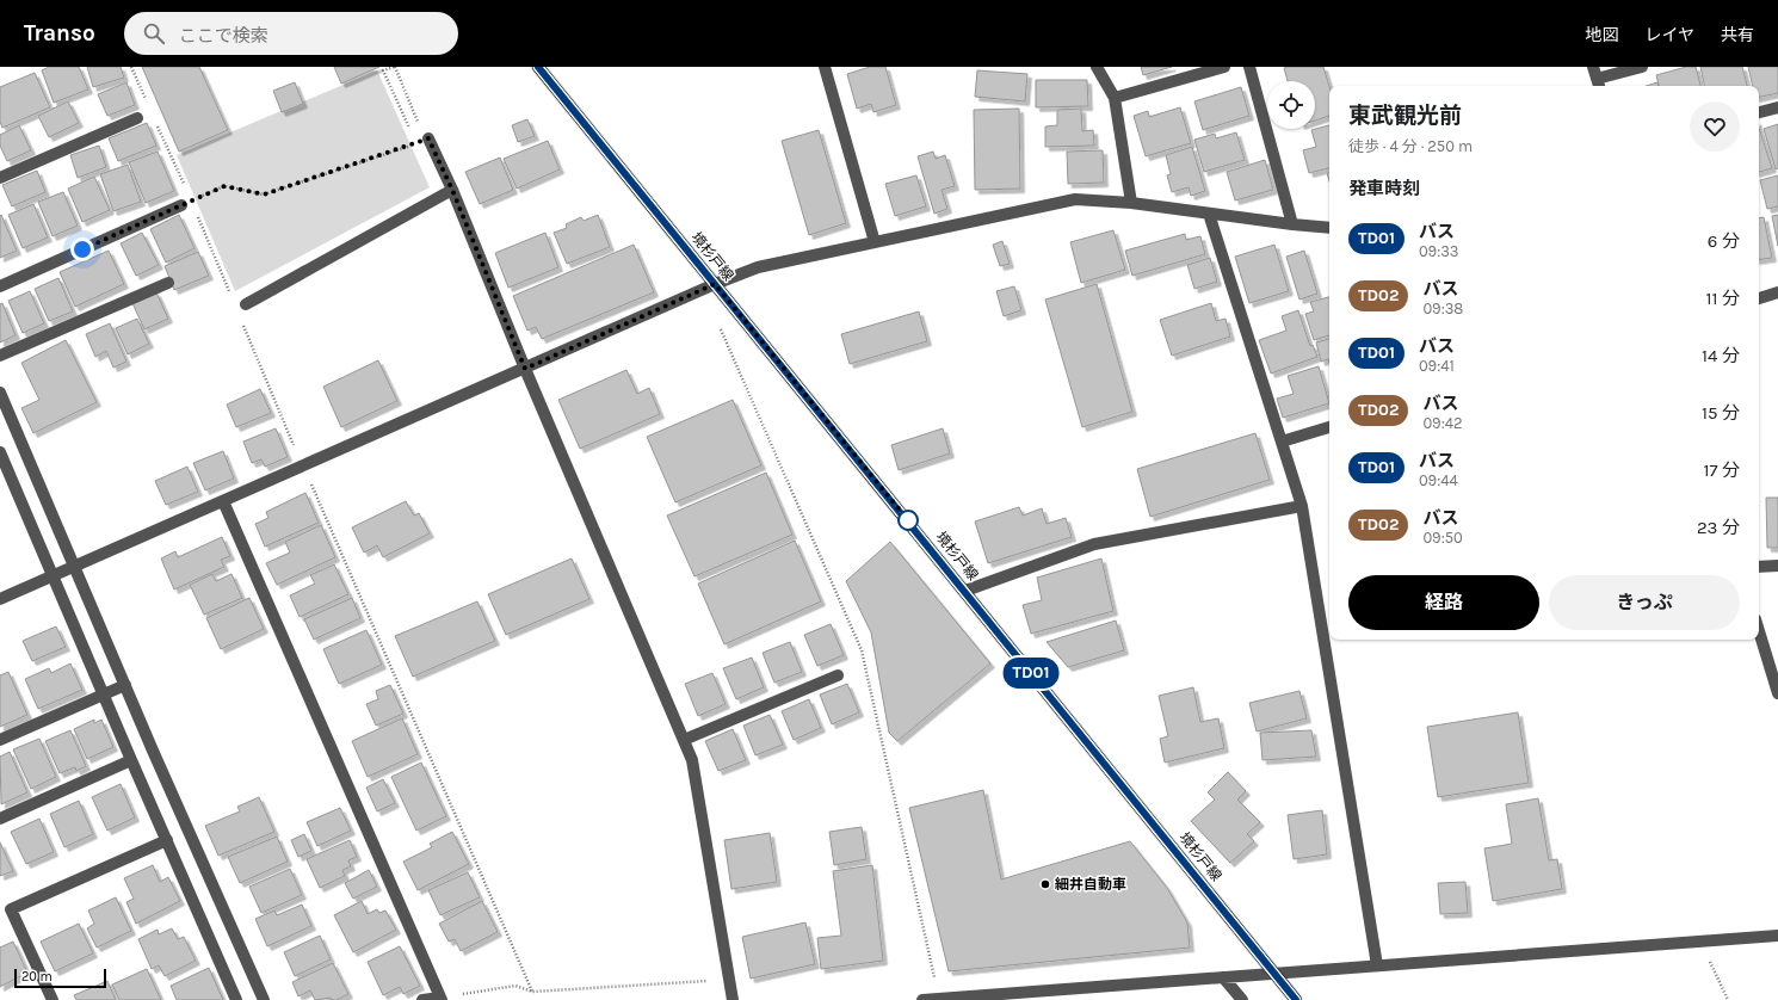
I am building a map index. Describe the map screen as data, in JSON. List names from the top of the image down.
{
  "streets": {
    "main road": ["境杉戸線"]
  },
  "places": ["細井自動車"],
  "lines": ["bus line TD01"],
  "scale_bar": "20 m",
  "page": {
    "header": "Transo",
    "search": "ここで検索",
    "nav": ["地図", "レイヤ", "共有"],
    "on_map": "TD01",
    "heading": [
      ["東武観光前", "徒歩 · 4 分 · 250 m"],
      "発車時刻"
    ],
    "list": [
      {
        "mark": "TD01",
        "name": "バス",
        "note": "09:33",
        "value": "6 分"
      },
      {
        "mark": "TD02",
        "name": "バス",
        "note": "09:38",
        "value": "11 分"
      },
      {
        "mark": "TD01",
        "name": "バス",
        "note": "09:41",
        "value": "14 分"
      },
      {
        "mark": "TD02",
        "name": "バス",
        "note": "09:42",
        "value": "15 分"
      },
      {
        "mark": "TD01",
        "name": "バス",
        "note": "09:44",
        "value": "17 分"
      },
      {
        "mark": "TD02",
        "name": "バス",
        "note": "09:50",
        "value": "23 分"
      }
    ],
    "buttons": ["経路", "きっぷ"],
    "scale": "20 m"
  }
}
